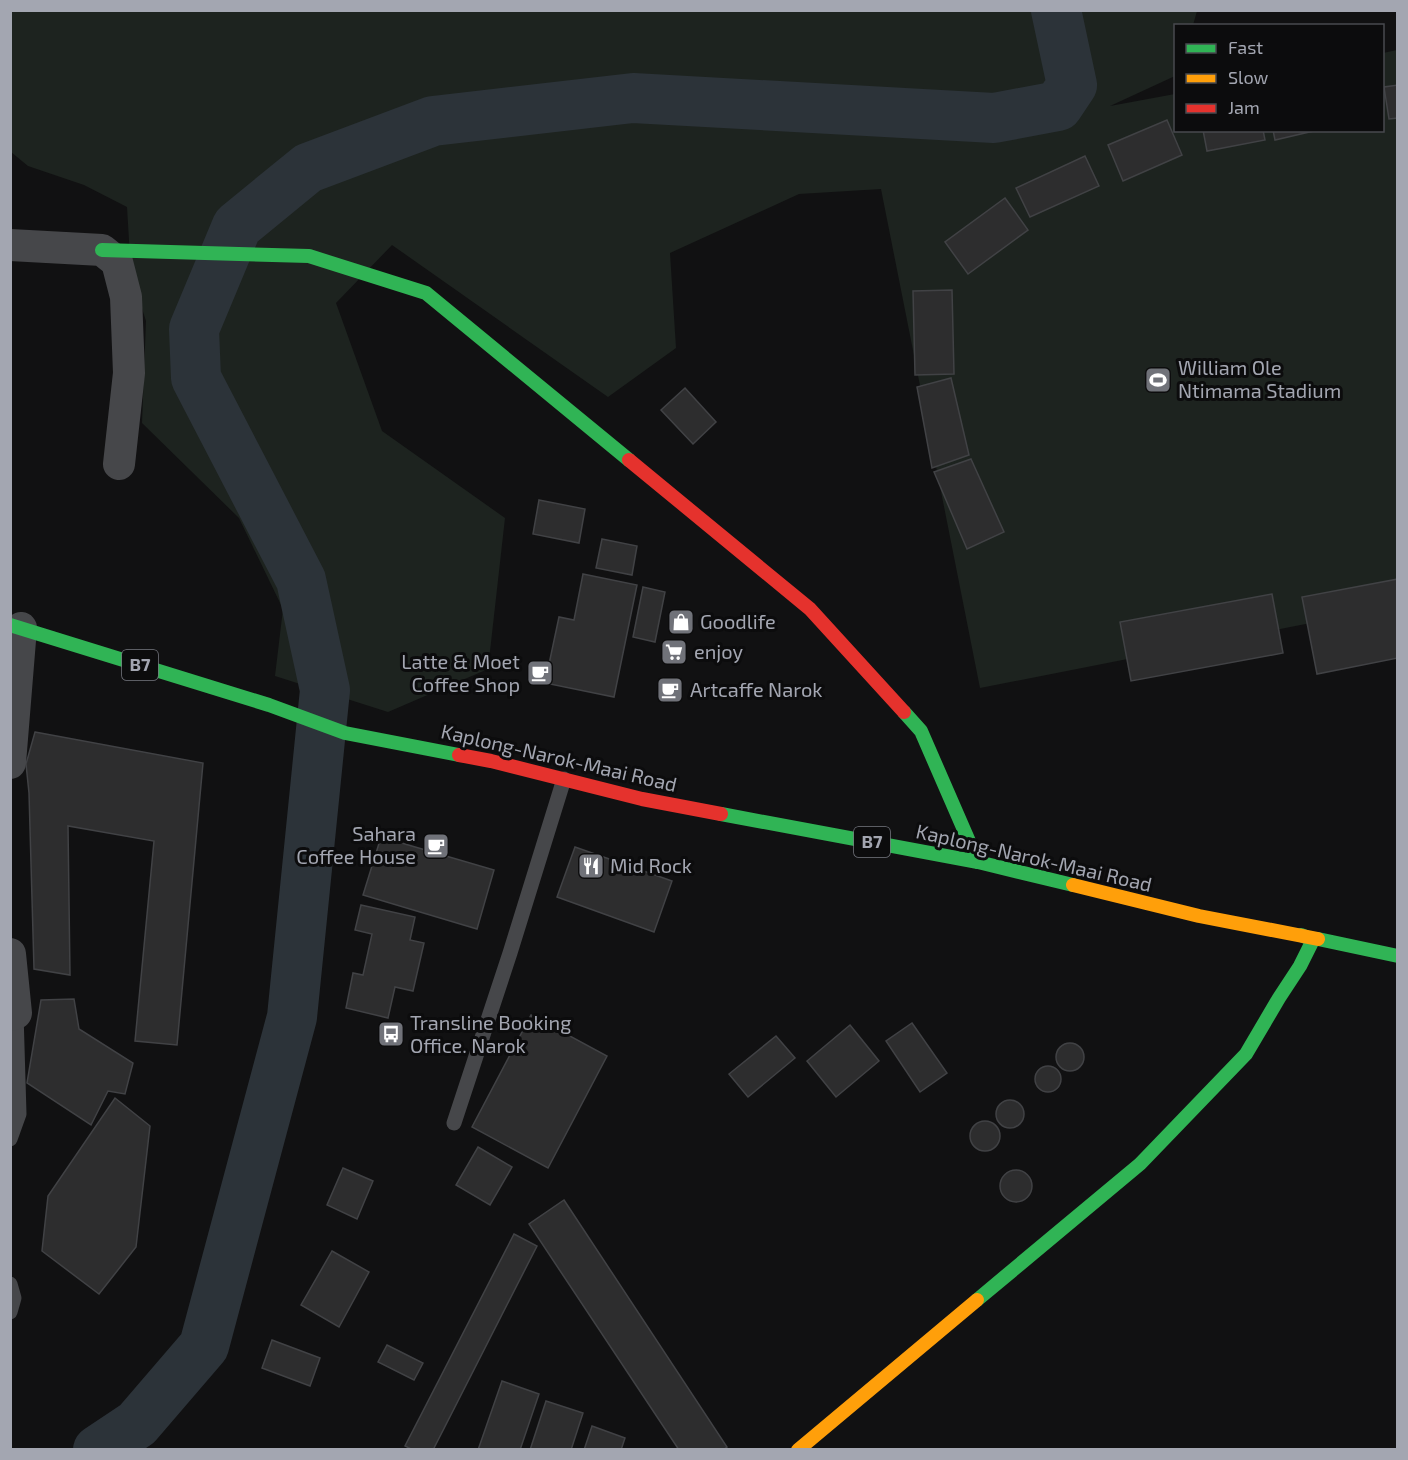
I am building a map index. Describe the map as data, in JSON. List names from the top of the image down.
{
  "streets": {
    "main road": ["B7", "Kaplong-Narok-Maai Road"]
  },
  "places": {
    "sports": ["William Ole Ntimama Stadium"],
    "shop": ["Goodlife"],
    "supermarket": ["enjoy"],
    "cafe": ["Latte & Moet Coffee Shop", "Artcaffe Narok", "Sahara Coffee House"],
    "restaurant": ["Mid Rock"],
    "bus stop": ["Transline Booking Office. Narok"]
  },
  "legend": ["Fast", "Slow", "Jam"]
}
